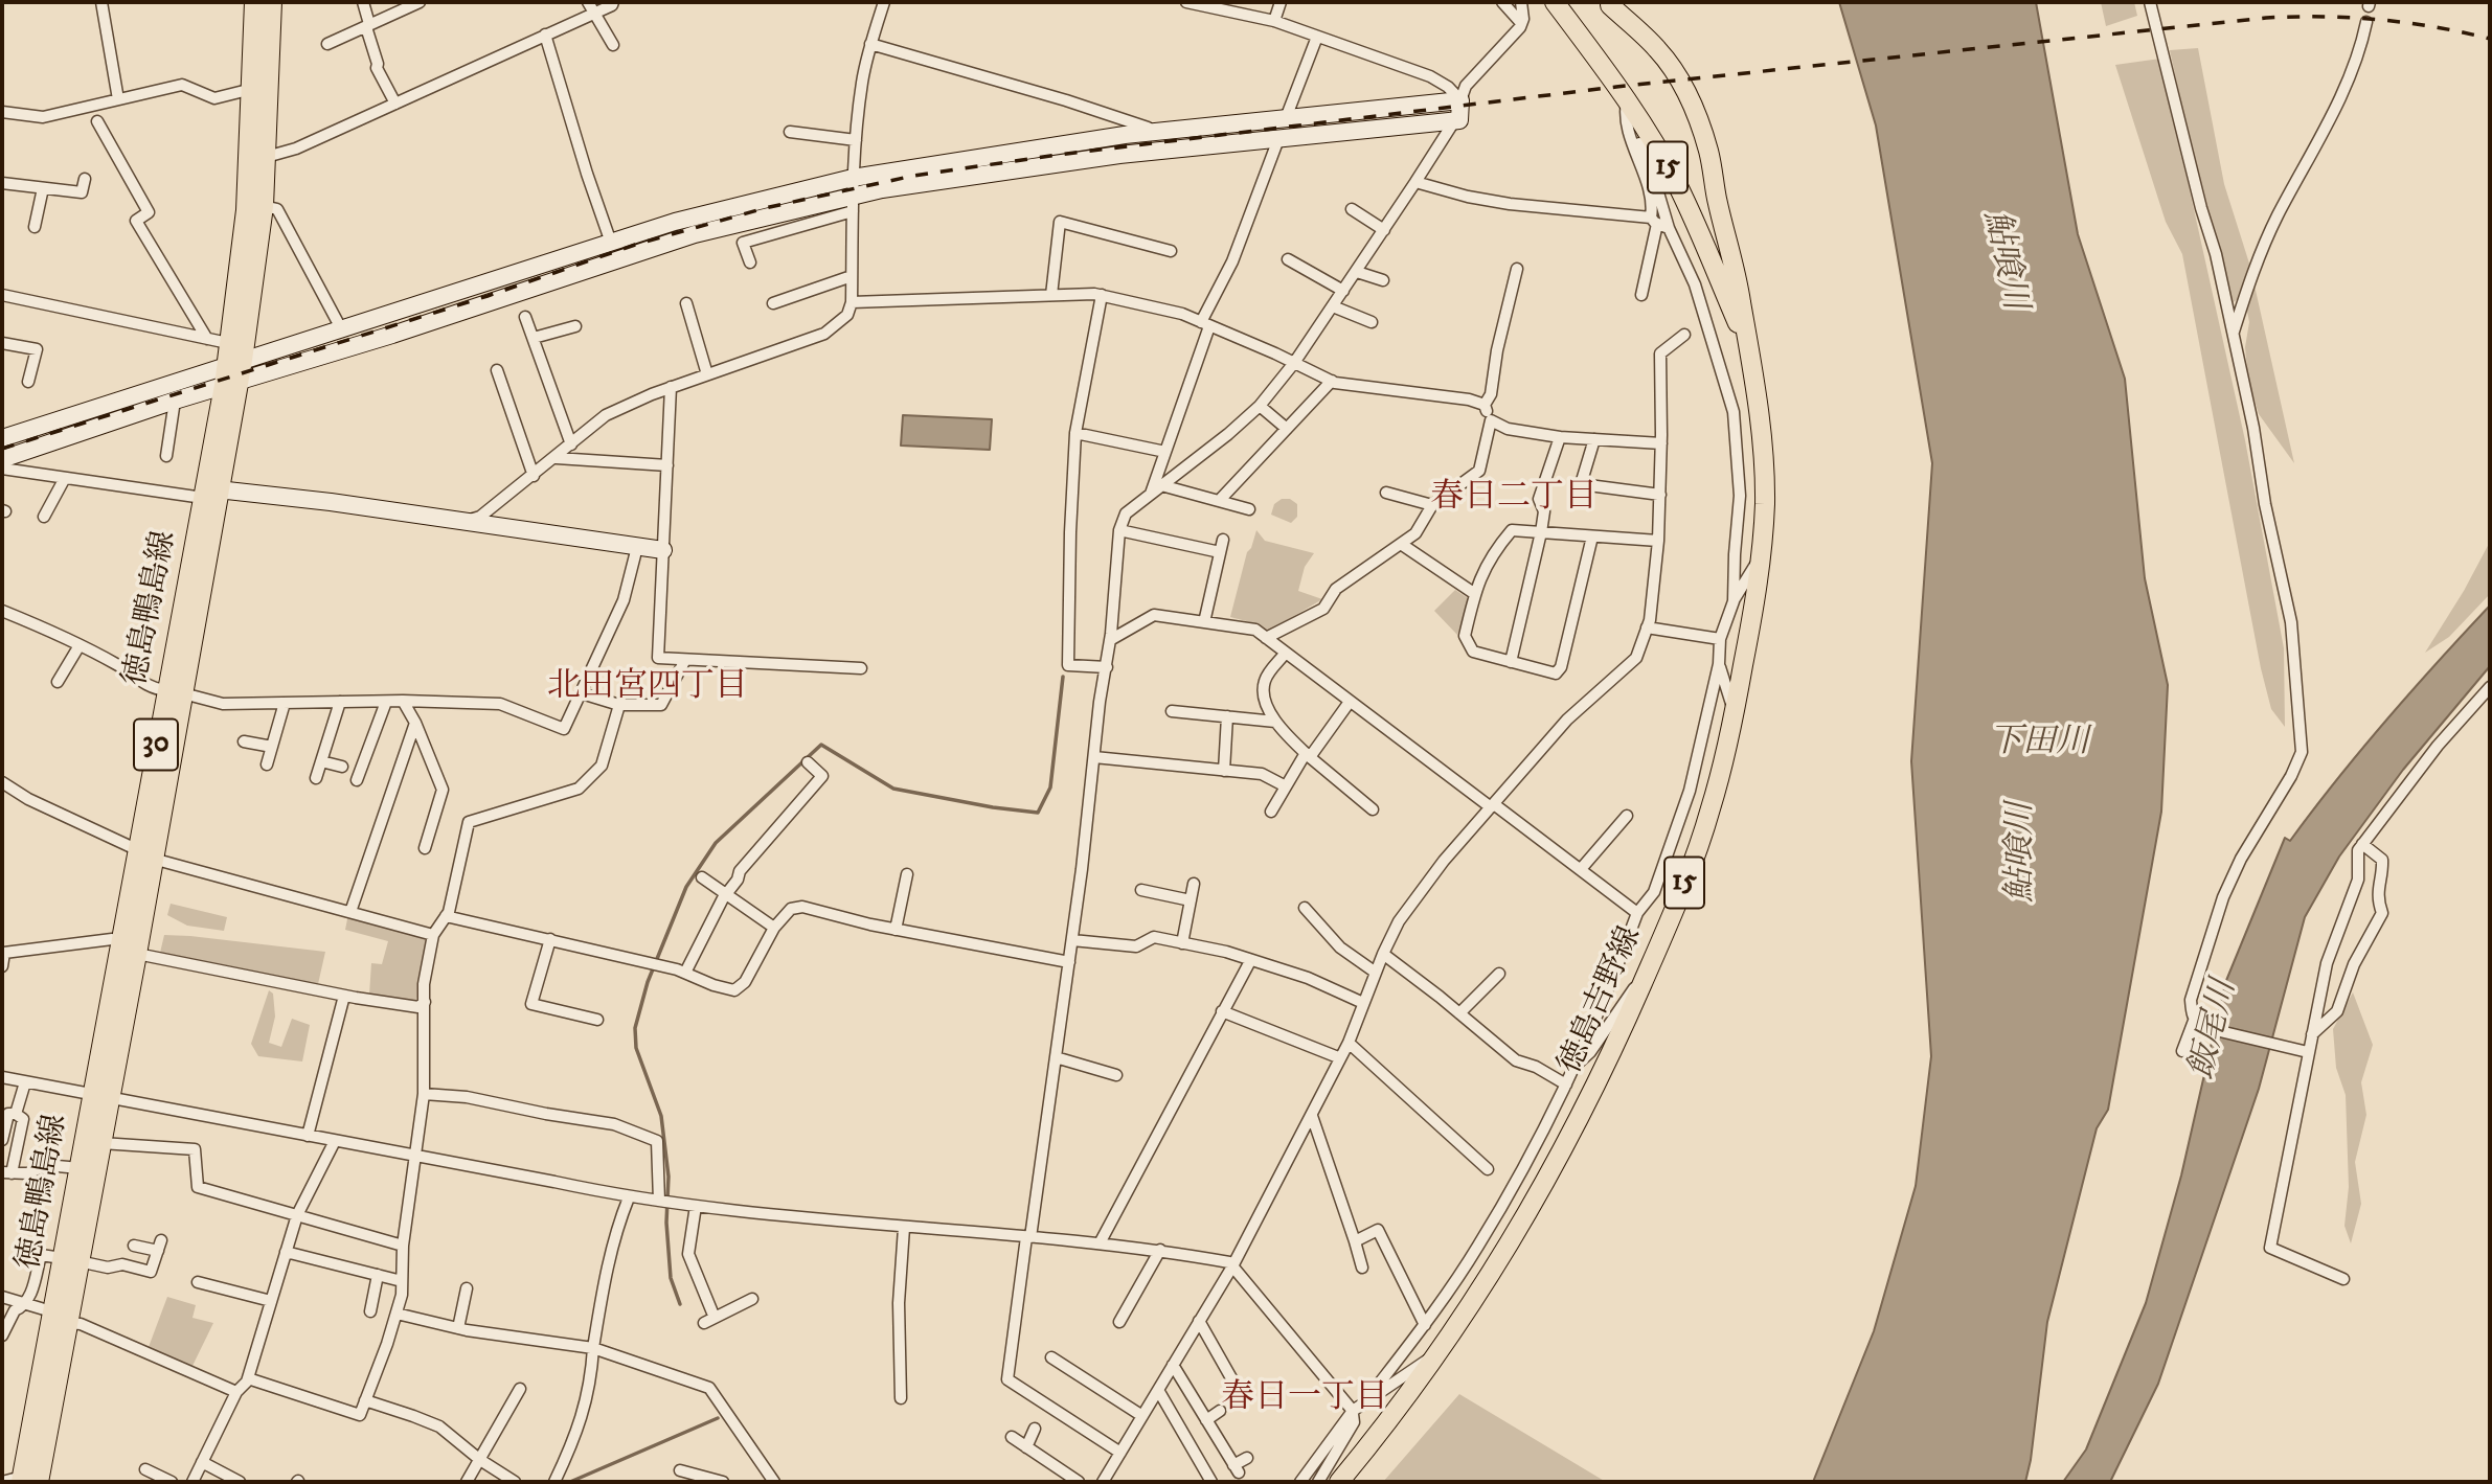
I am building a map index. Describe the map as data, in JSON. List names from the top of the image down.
{
  "streets": {
    "main road": [
      "15",
      "徳島鴨島線",
      "30",
      "徳島吉野線"
    ]
  },
  "districts": ["春日二丁目", "北田宮四丁目", "春日一丁目"],
  "water": ["鮎喰川", "下田川", "飯尾川"]
}
